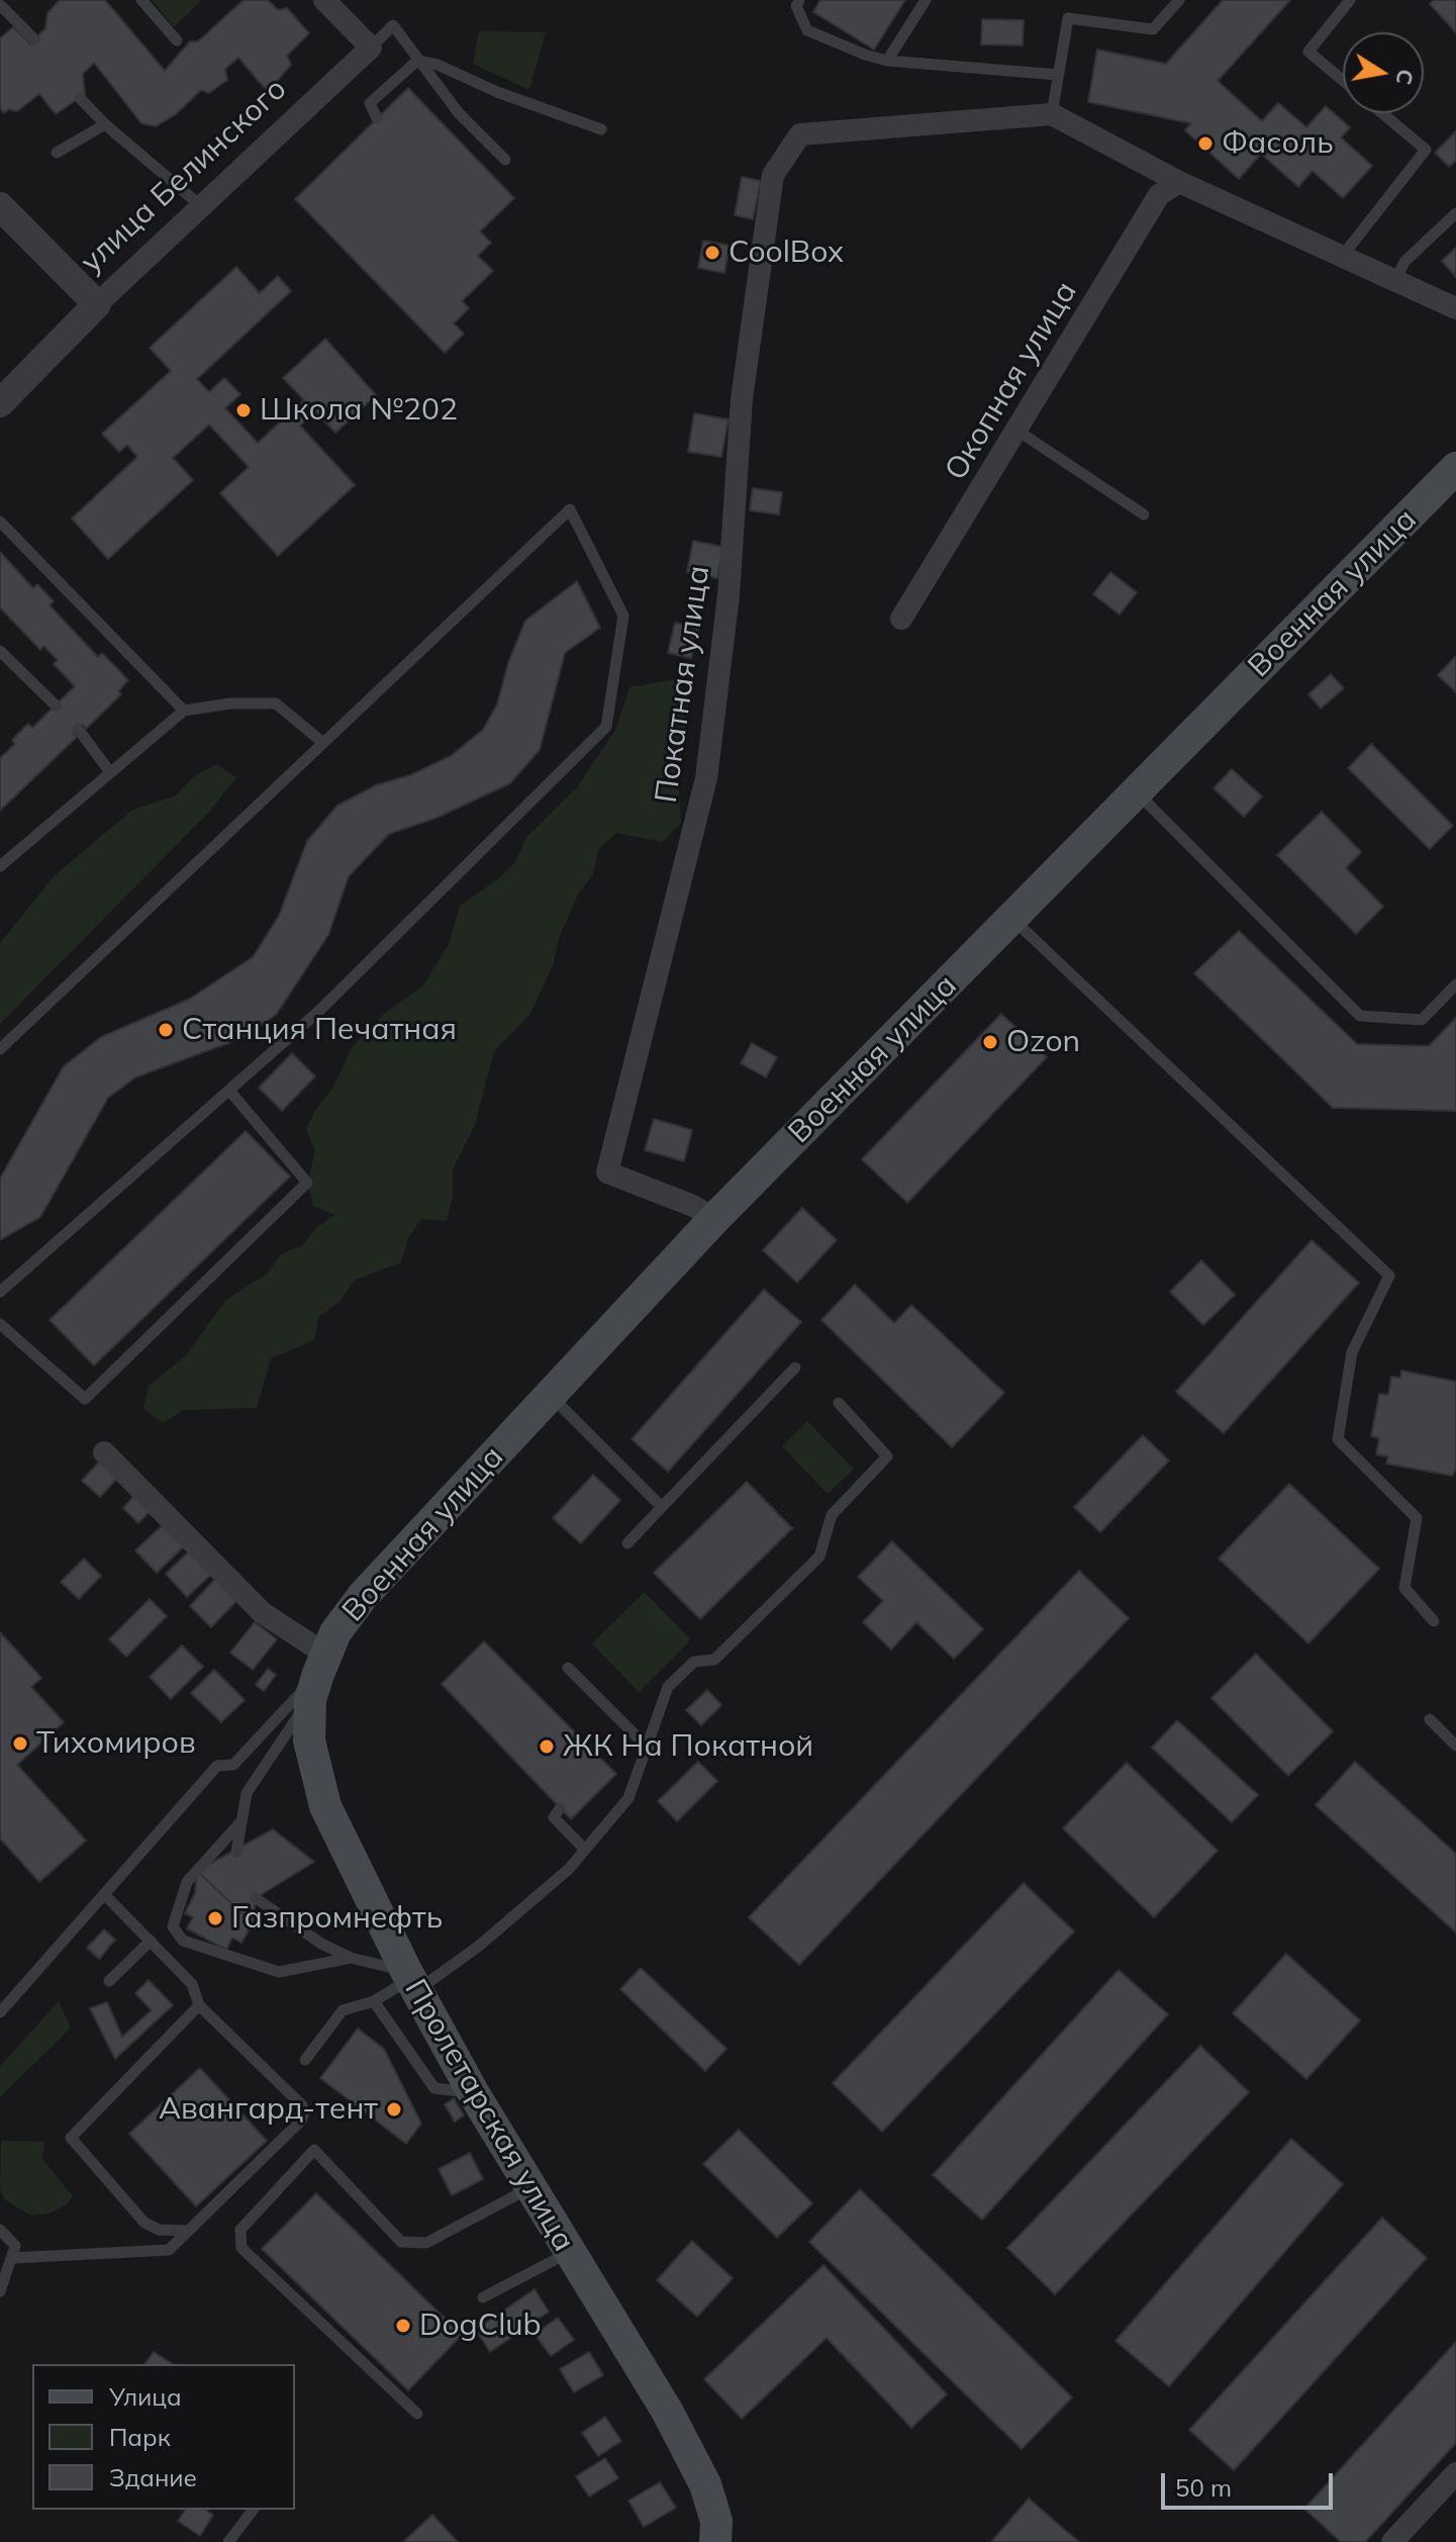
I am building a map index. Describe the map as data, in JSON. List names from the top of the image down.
{
  "streets": {
    "main road": ["Военная улица", "Пролетарская улица"],
    "street": ["улица Белинского", "Окопная улица", "Покатная улица"]
  },
  "crossings": [
    ["Военная улица", "Покатная улица"],
    ["Военная улица", "Пролетарская улица"]
  ],
  "places": [
    "Фасоль",
    "CoolBox",
    "Школа №202",
    "Станция Печатная",
    "Ozon",
    "Тихомиров",
    "ЖК На Покатной",
    "Газпромнефть",
    "Авангард-тент",
    "DogClub"
  ],
  "legend": ["Улица", "Парк", "Здание"],
  "scale_bar": "50 m",
  "north": "right"
}
